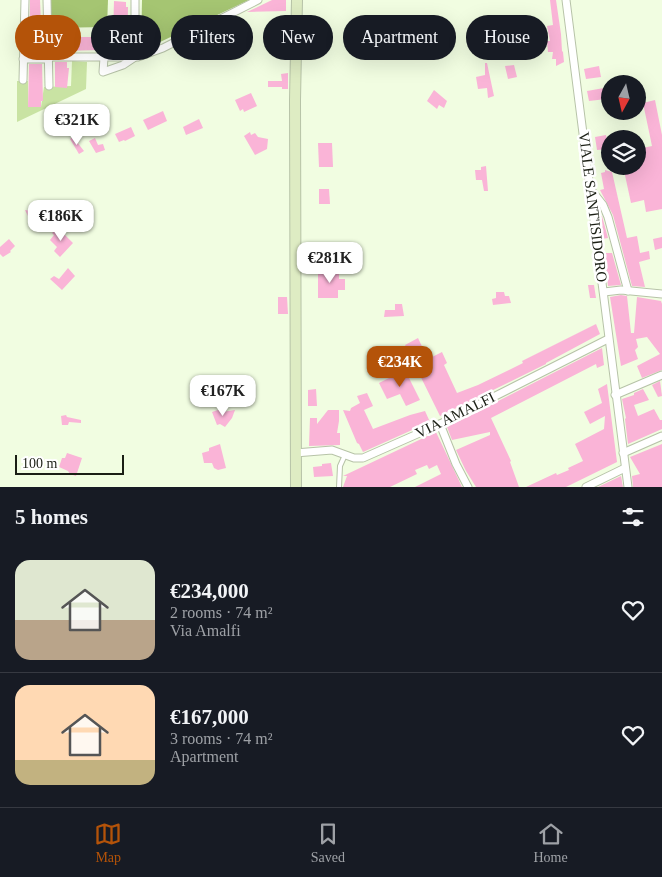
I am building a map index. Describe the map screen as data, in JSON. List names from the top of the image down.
{
  "streets": {
    "street": ["VIALE SANT'ISIDORO", "VIA AMALFI"]
  },
  "crossings": [
    ["VIALE SANT'ISIDORO", "VIA AMALFI"]
  ],
  "scale_bar": "100 m",
  "north": "bottom",
  "page": {
    "chip": [
      "Buy",
      "Rent",
      "Filters",
      "New",
      "Apartment",
      "House"
    ],
    "price": [
      "€321K",
      "€186K",
      "€281K",
      "€234K",
      "€167K"
    ],
    "scale": "100 m",
    "heading": "5 homes",
    "list": [
      {
        "name": "€234,000",
        "note": "2 rooms · 74 m² · Via Amalfi"
      },
      {
        "name": "€167,000",
        "note": "3 rooms · 74 m² · Apartment"
      }
    ],
    "tabs": ["Map", "Saved", "Home"]
  }
}
